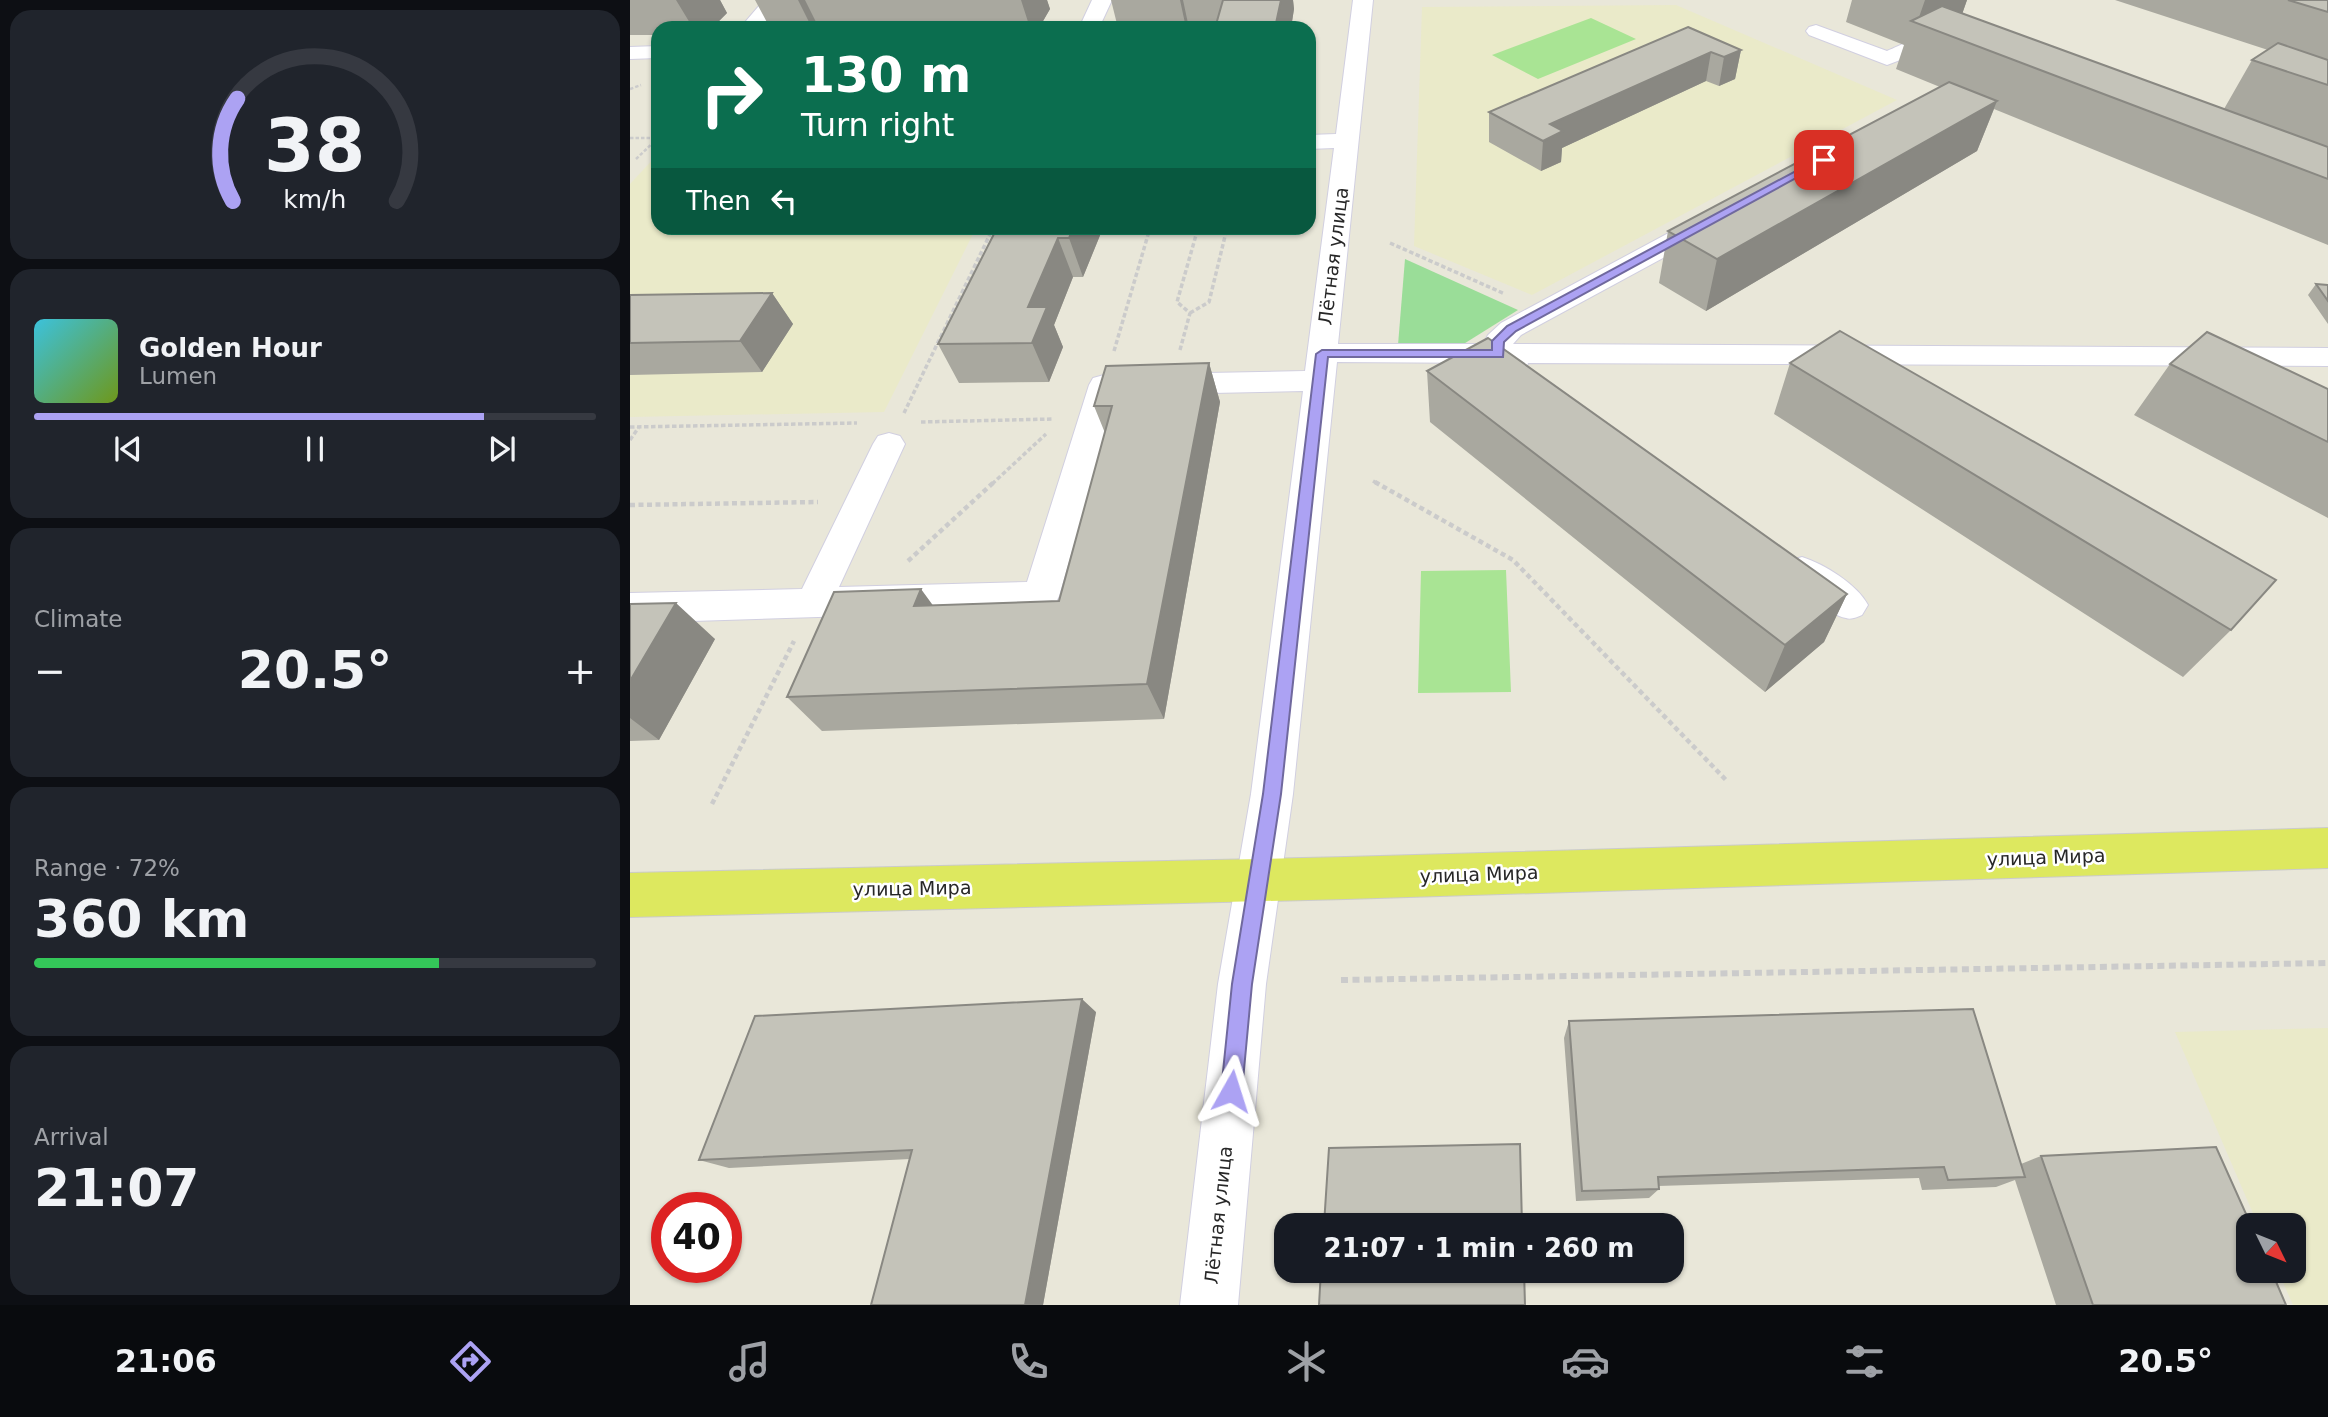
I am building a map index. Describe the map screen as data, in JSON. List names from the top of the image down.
{
  "streets": {
    "main road": ["улица Мира"],
    "street": ["Лётная улица"]
  },
  "crossings": [
    ["Лётная улица", "улица Мира"]
  ],
  "north": "bottom right",
  "page": {
    "turn": ["130 m", "Turn right"],
    "then": "Then",
    "song": ["Golden Hour", "Lumen"],
    "tile": [
      "Climate",
      ["Range · 72%", "360 km"],
      ["Arrival", "21:07"]
    ],
    "heat": ["−", "20.5°", "+"],
    "limit": "40",
    "trip": "21:07 · 1 min · 260 m",
    "tabs": ["21:06", "20.5°"],
    "gauge": ["38", "km/h"]
  }
}
